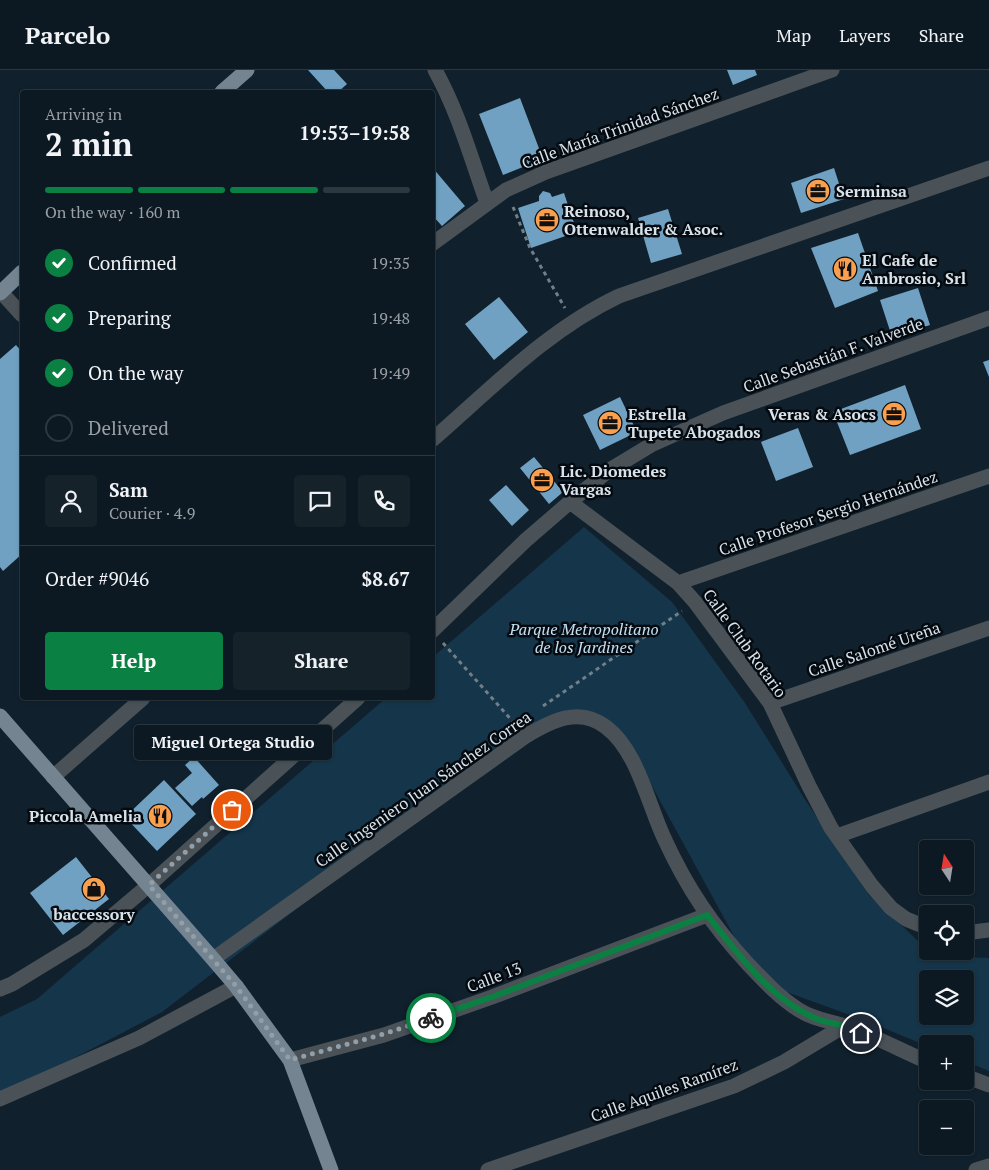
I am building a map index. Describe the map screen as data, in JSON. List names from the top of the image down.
{
  "streets": {
    "street": [
      "Calle María Trinidad Sánchez",
      "Calle Sebastián F. Valverde",
      "Calle Profesor Sergio Hernández",
      "Calle Club Rotario",
      "Calle Salomé Ureña",
      "Calle Ingeniero Juan Sánchez Correa",
      "Calle 13",
      "Calle Aquiles Ramírez"
    ]
  },
  "crossings": [
    ["Calle Sebastián F. Valverde", "Calle Club Rotario"],
    ["Calle Profesor Sergio Hernández", "Calle Club Rotario"],
    ["Calle Club Rotario", "Calle Salomé Ureña"],
    ["Calle Ingeniero Juan Sánchez Correa", "Calle 13"],
    ["Calle Ingeniero Juan Sánchez Correa", "Calle Aquiles Ramírez"]
  ],
  "parks": ["Parque Metropolitano de los Jardines"],
  "places": {
    "office": [
      "Serminsa",
      "Reinoso, Ottenwalder & Asoc.",
      "Veras & Asocs",
      "Estrella Tupete Abogados",
      "Lic. Diomedes Vargas"
    ],
    "restaurant": ["El Cafe de Ambrosio, Srl", "Piccola Amelia"],
    "other": ["Miguel Ortega Studio"],
    "shop": ["baccessory"]
  },
  "north": "top",
  "page": {
    "header": "Parcelo",
    "nav": ["Map", "Layers", "Share"],
    "heading": ["2 min", "Arriving in", "19:53–19:58"],
    "panel": [
      "Sam",
      "Courier · 4.9",
      "Order #9046",
      "$8.67"
    ],
    "bar": "On the way · 160 m",
    "list": [
      ["Confirmed", "19:35"],
      ["Preparing", "19:48"],
      ["On the way", "19:49"],
      "Delivered"
    ],
    "buttons": ["Help", "Share"],
    "bubble": "Miguel Ortega Studio",
    "map_buttons": ["+", "−"]
  }
}
